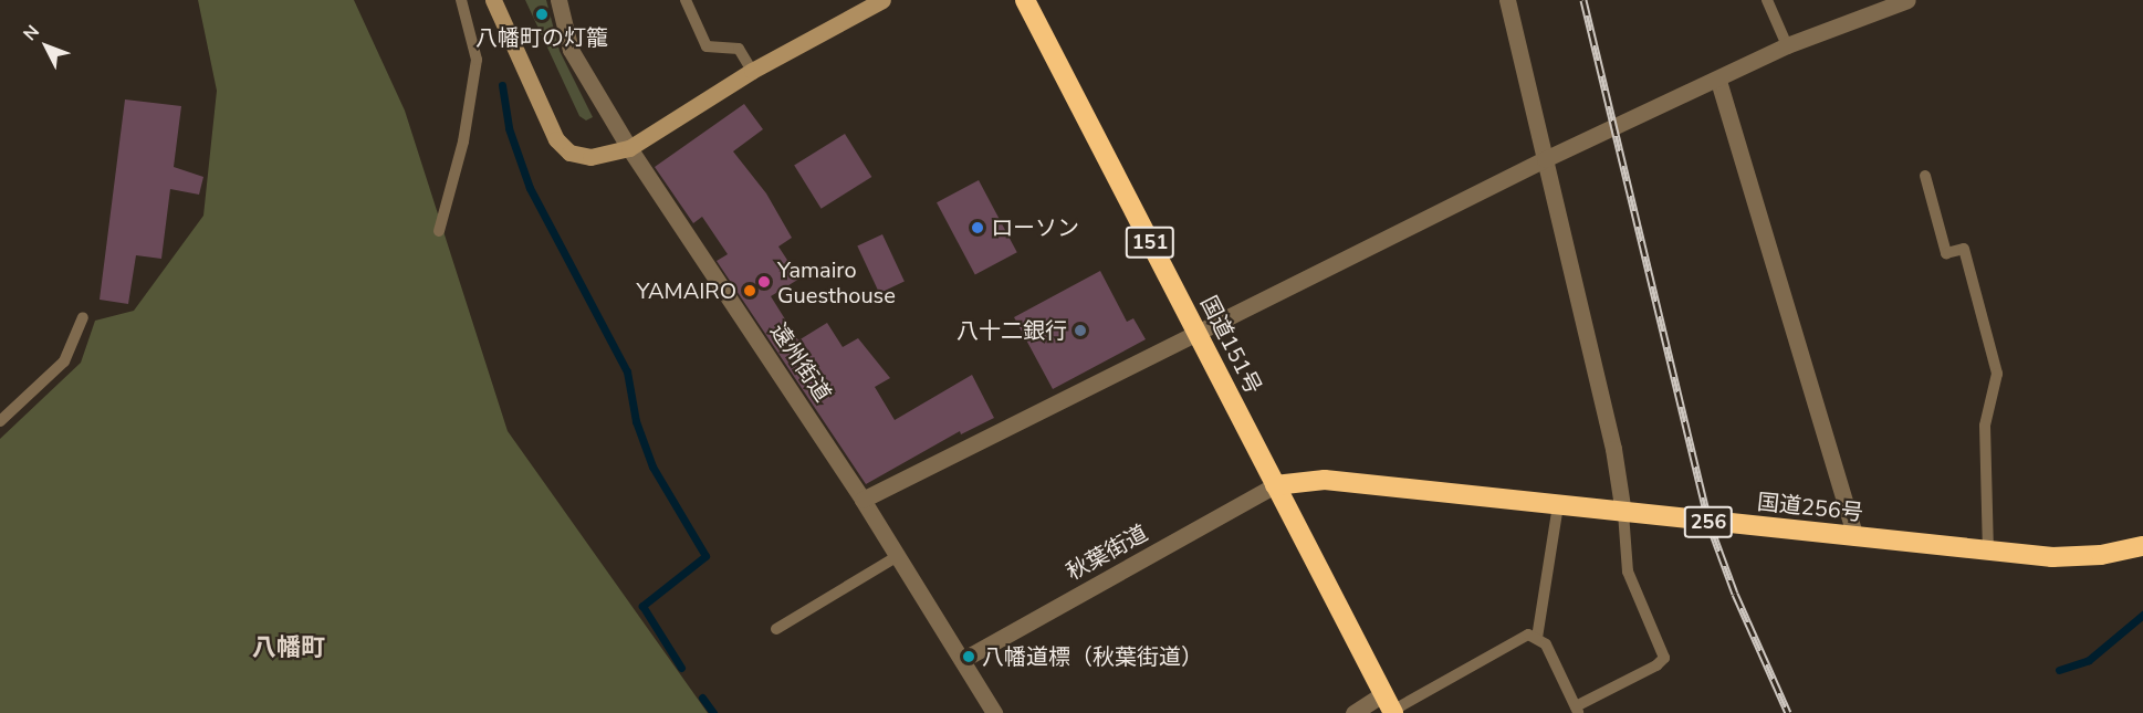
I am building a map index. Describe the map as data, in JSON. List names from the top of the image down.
{
  "streets": {
    "highway": [
      "151",
      "国道151号",
      "国道256号",
      "256"
    ],
    "street": ["遠州街道", "秋葉街道"]
  },
  "crossings": [
    ["国道151号", "国道256号"],
    ["国道151号", "秋葉街道"],
    ["遠州街道", "秋葉街道"],
    ["国道256号", "秋葉街道"]
  ],
  "districts": ["八幡町"],
  "places": [
    "八幡町の灯籠",
    "ローソン",
    "Yamairo Guesthouse",
    "YAMAIRO",
    "八十二銀行",
    "八幡道標（秋葉街道）"
  ],
  "north": "top left"
}
